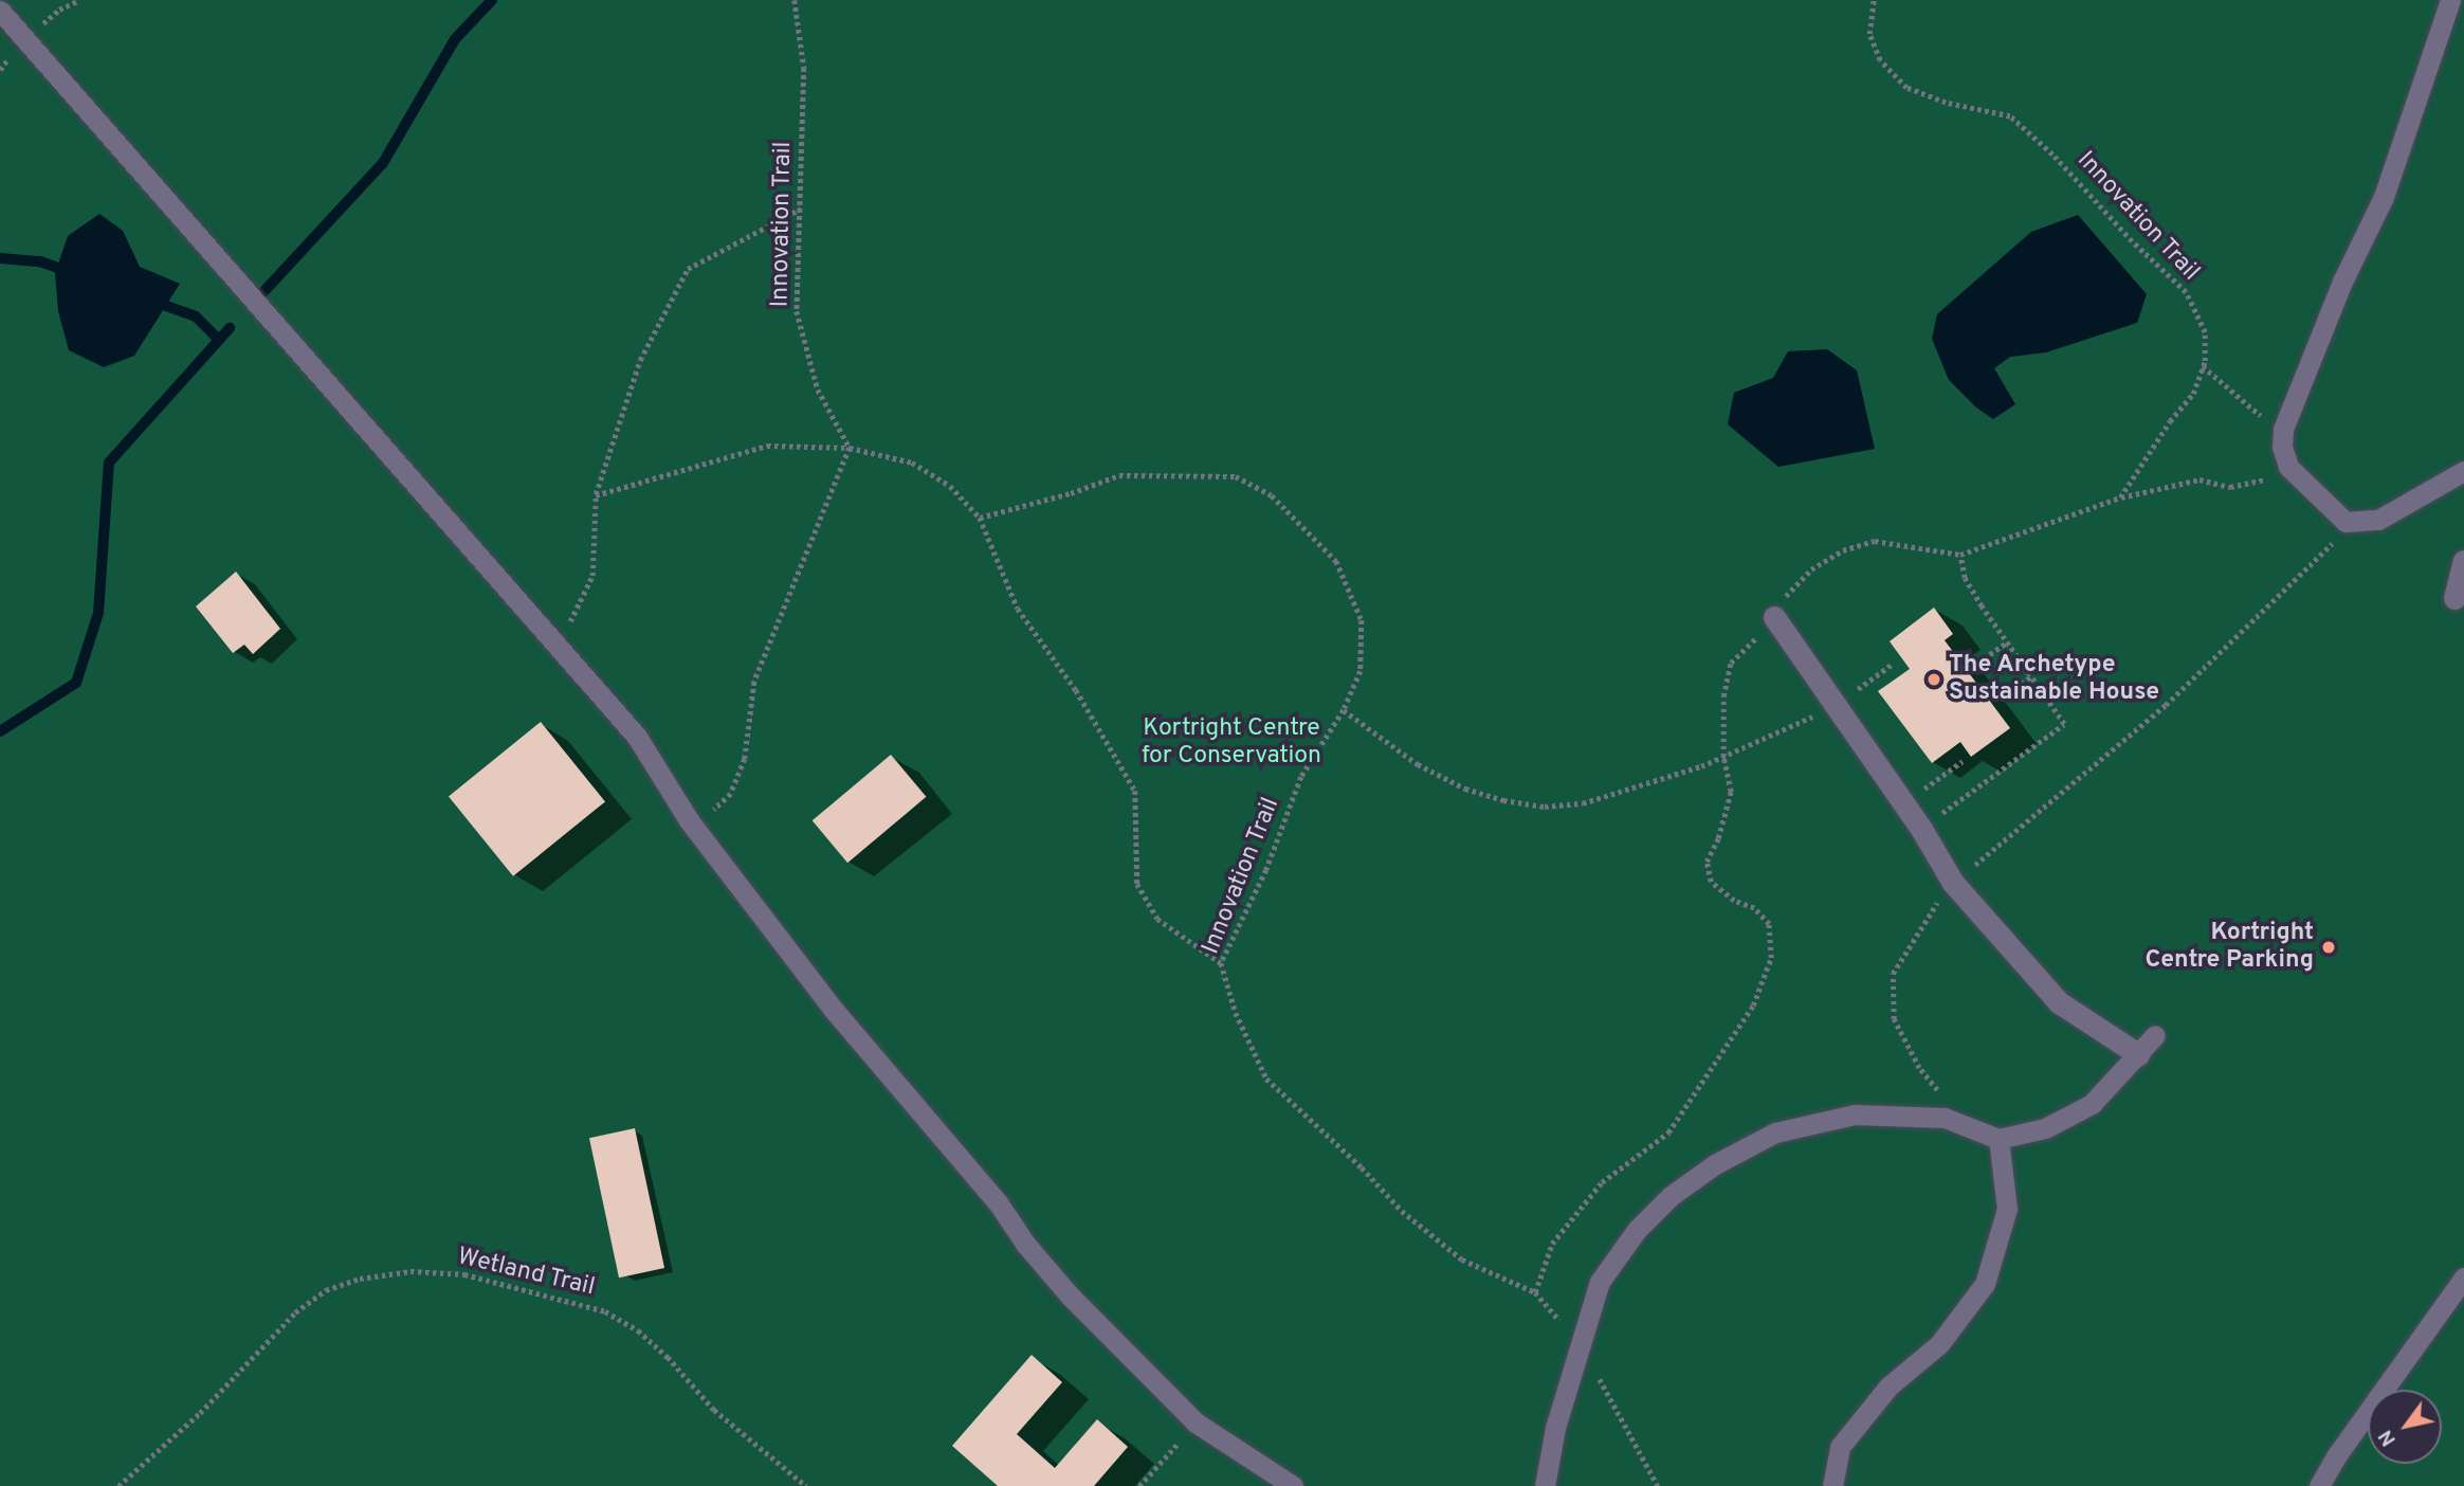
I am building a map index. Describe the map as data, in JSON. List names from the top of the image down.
{
  "streets": {
    "path": ["Innovation Trail", "Wetland Trail"]
  },
  "parks": ["Kortright Centre for Conservation"],
  "places": ["The Archetype Sustainable House", "Kortright Centre Parking"],
  "north": "bottom left"
}
